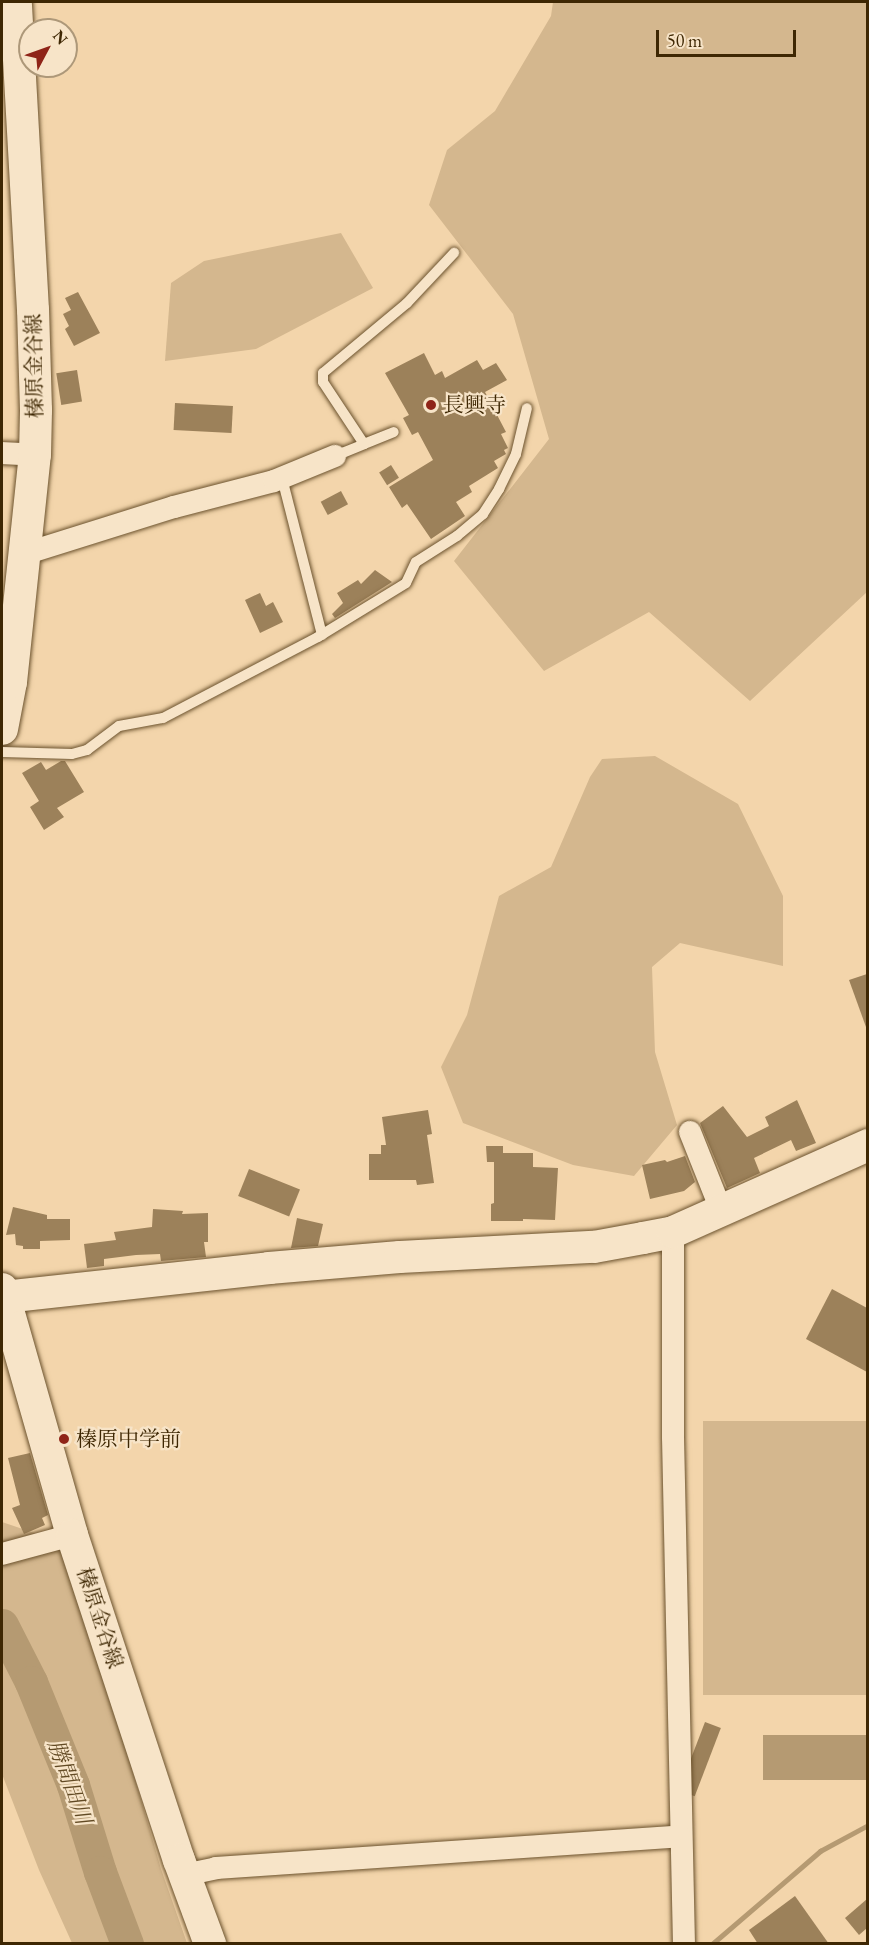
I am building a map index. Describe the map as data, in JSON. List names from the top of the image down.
{
  "streets": {
    "main road": ["榛原金谷線"]
  },
  "water": ["勝間田川"],
  "places": ["長興寺", "榛原中学前"],
  "scale_bar": "50 m",
  "north": "top right"
}
